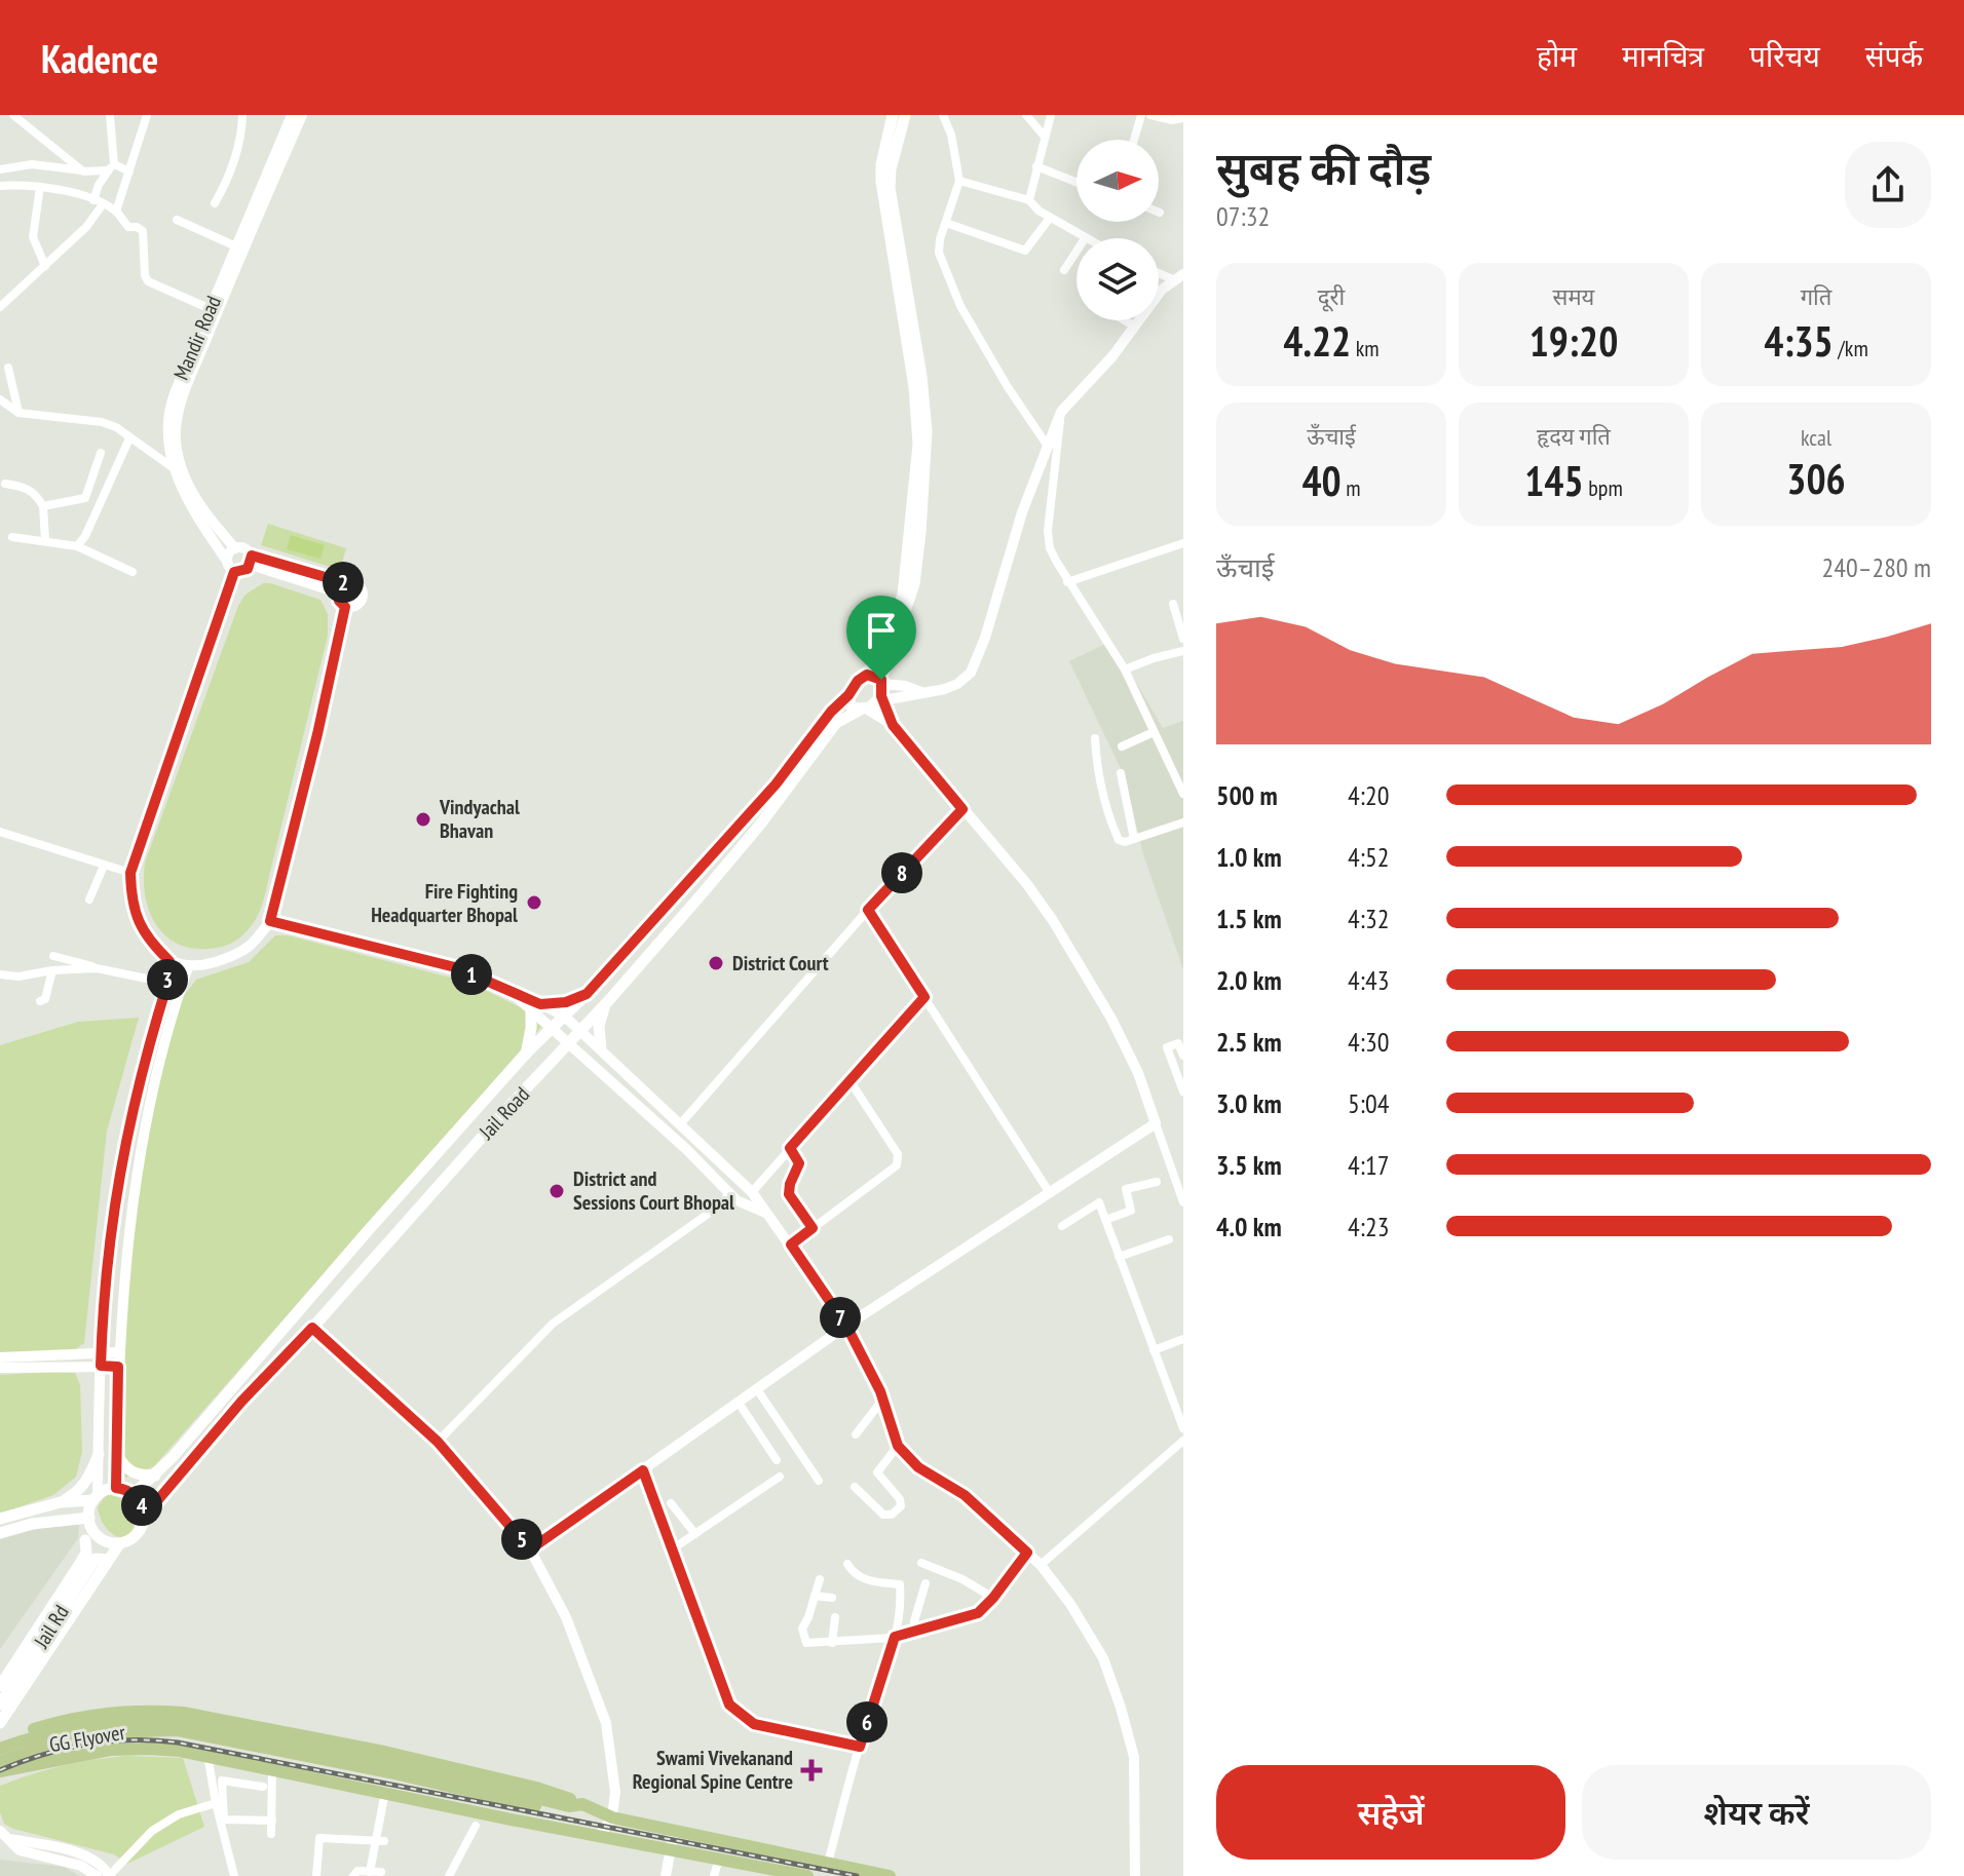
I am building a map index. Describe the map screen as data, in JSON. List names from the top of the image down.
{
  "streets": {
    "main road": ["Jail Road", "Jail Rd", "GG Flyover"],
    "street": ["Mandir Road"]
  },
  "crossings": [
    ["Jail Road", "Jail Rd"]
  ],
  "places": {
    "other": [
      "Vindyachal Bhavan",
      "Fire Fighting Headquarter Bhopal",
      "District Court",
      "District and Sessions Court Bhopal"
    ],
    "health": ["Swami Vivekanand Regional Spine Centre"]
  },
  "north": "right",
  "page": {
    "header": "Kadence",
    "nav": [
      "होम",
      "मानचित्र",
      "परिचय",
      "संपर्क"
    ],
    "heading": ["सुबह की दौड़", "07:32"],
    "stats": [
      ["दूरी", "4.22 km"],
      ["समय", "19:20"],
      ["गति", "4:35 /km"],
      ["ऊँचाई", "40 m"],
      ["हृदय गति", "145 bpm"],
      ["kcal", "306"]
    ],
    "chart": ["ऊँचाई", "240–280 m"],
    "pins": [
      "2",
      "8",
      "1",
      "3",
      "7",
      "4",
      "5",
      "6"
    ],
    "list": [
      {
        "name": "500 m",
        "note": "4:20"
      },
      {
        "name": "1.0 km",
        "note": "4:52"
      },
      {
        "name": "1.5 km",
        "note": "4:32"
      },
      {
        "name": "2.0 km",
        "note": "4:43"
      },
      {
        "name": "2.5 km",
        "note": "4:30"
      },
      {
        "name": "3.0 km",
        "note": "5:04"
      },
      {
        "name": "3.5 km",
        "note": "4:17"
      },
      {
        "name": "4.0 km",
        "note": "4:23"
      }
    ],
    "buttons": ["सहेजें", "शेयर करें"]
  }
}
